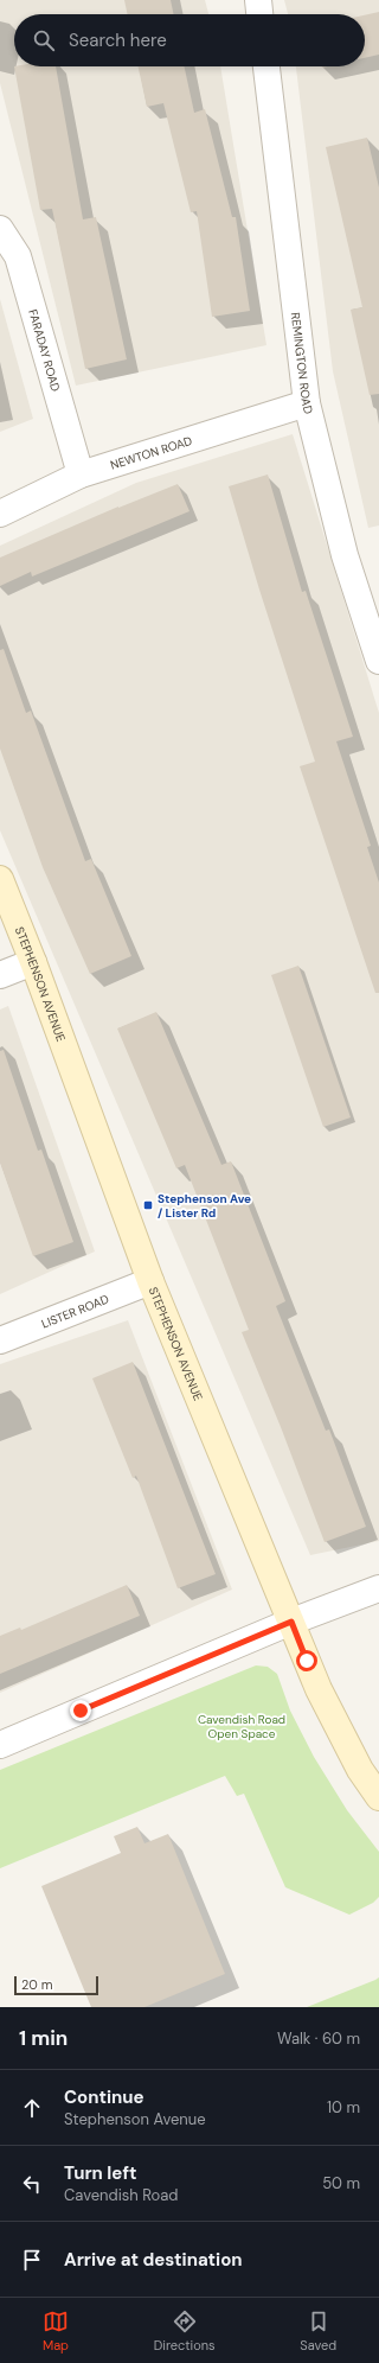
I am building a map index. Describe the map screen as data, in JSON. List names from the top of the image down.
{
  "streets": {
    "street": [
      "FARADAY ROAD",
      "REMINGTON ROAD",
      "NEWTON ROAD",
      "STEPHENSON AVENUE",
      "LISTER ROAD"
    ]
  },
  "crossings": [
    ["FARADAY ROAD", "NEWTON ROAD"],
    ["REMINGTON ROAD", "NEWTON ROAD"],
    ["STEPHENSON AVENUE", "LISTER ROAD"]
  ],
  "parks": ["Cavendish Road Open Space"],
  "places": {
    "transit": ["Stephenson Ave / Lister Rd"]
  },
  "scale_bar": "20 m",
  "page": {
    "search": "Search here",
    "scale": "20 m",
    "heading": ["1 min", "Walk · 60 m"],
    "list": [
      ["Continue", "Stephenson Avenue", "10 m"],
      ["Turn left", "Cavendish Road", "50 m"],
      "Arrive at destination"
    ],
    "nav": ["Map", "Directions", "Saved"]
  }
}
